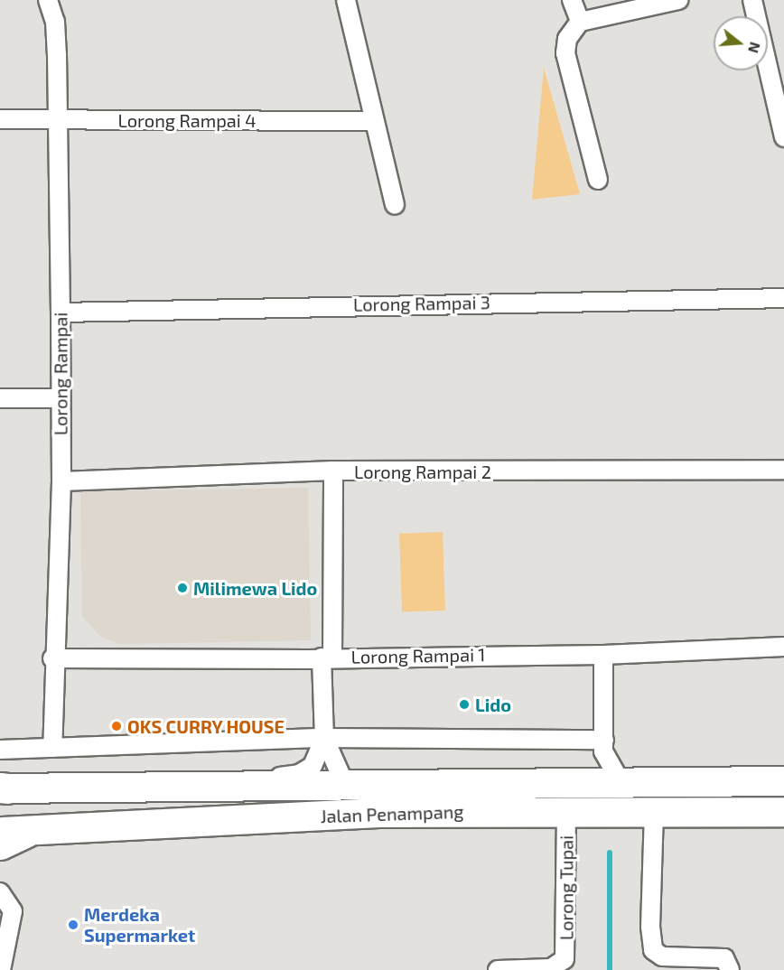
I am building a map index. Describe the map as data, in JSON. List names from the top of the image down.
{
  "streets": {
    "main road": ["Jalan Penampang"],
    "street": [
      "Lorong Rampai 4",
      "Lorong Rampai 3",
      "Lorong Rampai",
      "Lorong Rampai 2",
      "Lorong Rampai 1",
      "Lorong Tupai"
    ]
  },
  "crossings": [
    ["Lorong Rampai 4", "Lorong Rampai"],
    ["Lorong Rampai 3", "Lorong Rampai"],
    ["Lorong Rampai", "Lorong Rampai 2"],
    ["Lorong Rampai", "Lorong Rampai 1"],
    ["Jalan Penampang", "Lorong Tupai"]
  ],
  "places": [
    "Milimewa Lido",
    "Lido",
    "OKS CURRY HOUSE",
    "Merdeka Supermarket"
  ],
  "north": "right"
}
